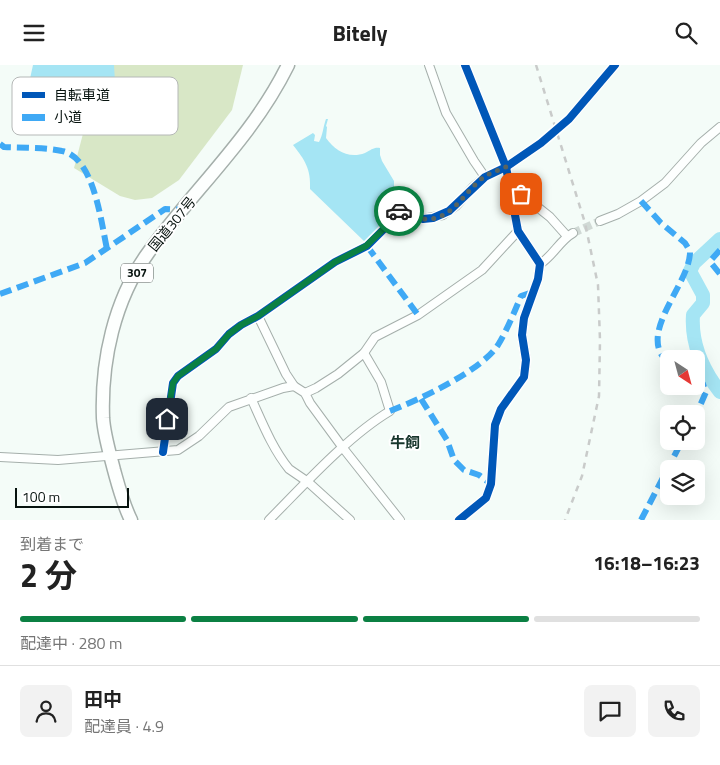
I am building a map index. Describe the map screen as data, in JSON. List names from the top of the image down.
{
  "streets": {
    "highway": ["国道307号", "307"]
  },
  "districts": ["牛飼"],
  "legend": ["自転車道", "小道"],
  "scale_bar": "100 m",
  "north": "bottom right",
  "page": {
    "header": "Bitely",
    "scale": "100 m",
    "heading": ["2 分", "到着まで", "16:18–16:23"],
    "panel": ["田中", "配達員 · 4.9"],
    "bar": "配達中 · 280 m"
  }
}
